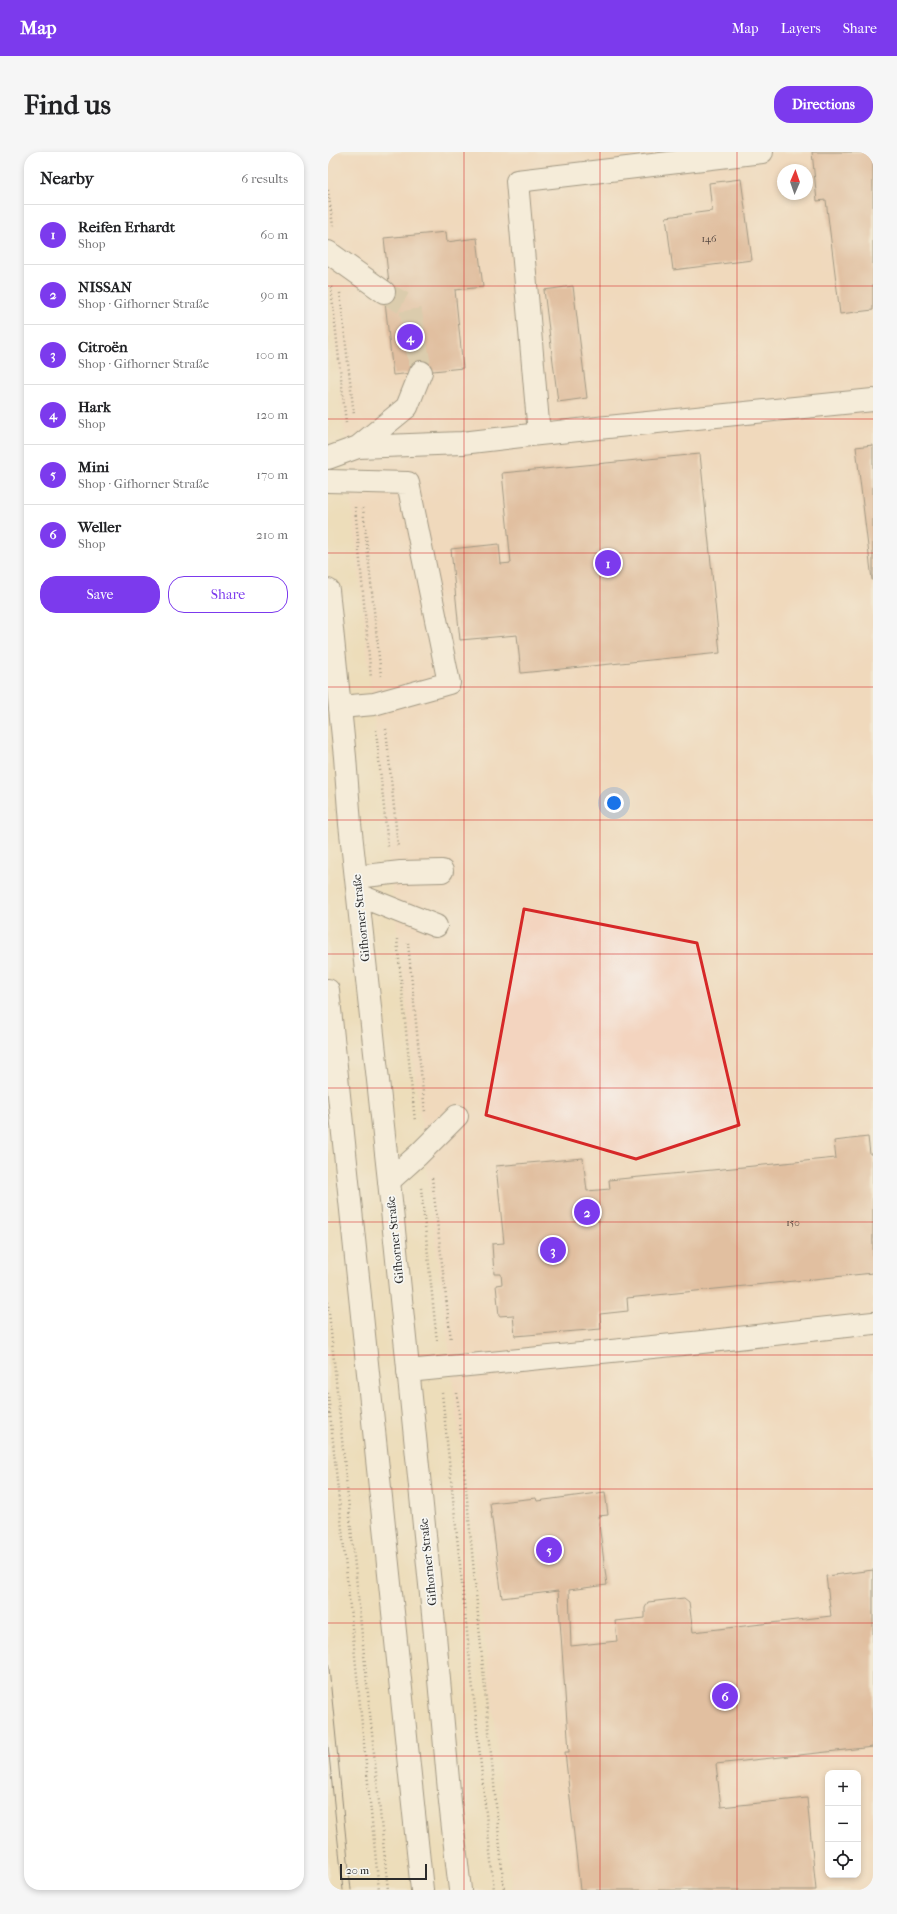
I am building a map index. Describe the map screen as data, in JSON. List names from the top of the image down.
{
  "streets": {
    "main road": ["Gifhorner Straße"]
  },
  "house_numbers": ["146", "150"],
  "scale_bar": "20 m",
  "north": "top",
  "page": {
    "header": "Map",
    "nav": ["Map", "Layers", "Share"],
    "buttons": [
      "Directions",
      ["Save", "Share"]
    ],
    "title": "Find us",
    "heading": ["Nearby", "6 results"],
    "list": [
      {
        "mark": "1",
        "name": "Reifen Erhardt",
        "note": "Shop",
        "value": "60 m"
      },
      {
        "mark": "2",
        "name": "NISSAN",
        "note": "Shop · Gifhorner Straße",
        "value": "90 m"
      },
      {
        "mark": "3",
        "name": "Citroën",
        "note": "Shop · Gifhorner Straße",
        "value": "100 m"
      },
      {
        "mark": "4",
        "name": "Hark",
        "note": "Shop",
        "value": "120 m"
      },
      {
        "mark": "5",
        "name": "Mini",
        "note": "Shop · Gifhorner Straße",
        "value": "170 m"
      },
      {
        "mark": "6",
        "name": "Weller",
        "note": "Shop",
        "value": "210 m"
      }
    ],
    "pins": [
      "4",
      "1",
      "2",
      "3",
      "5",
      "6"
    ],
    "map_buttons": ["+", "−"],
    "scale": "20 m"
  }
}
